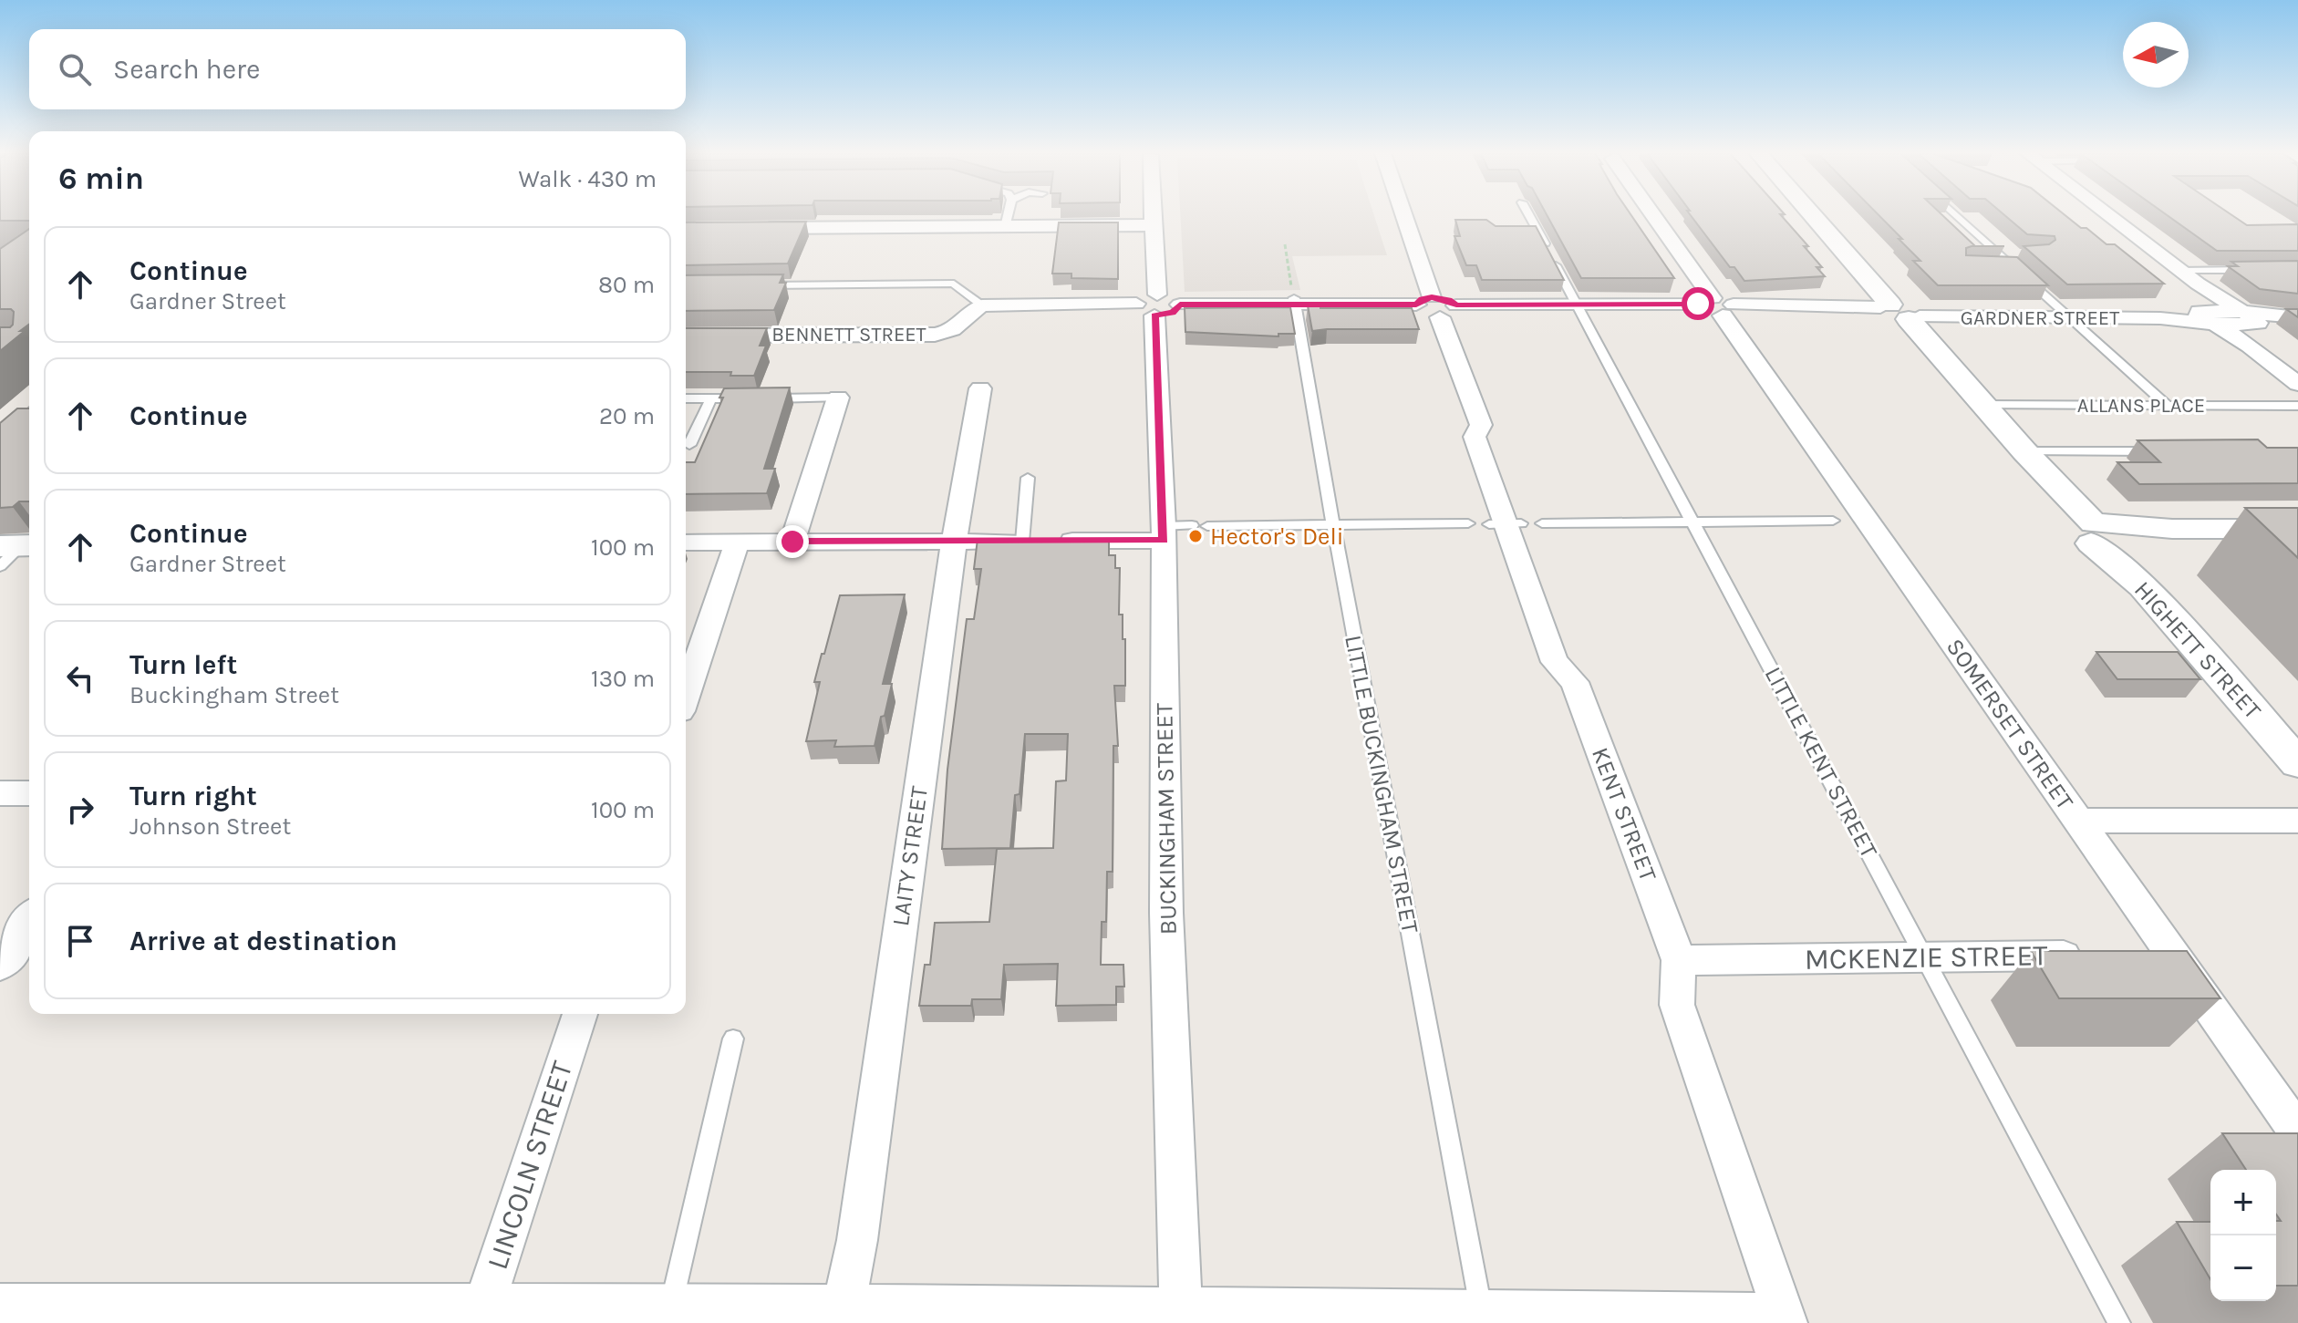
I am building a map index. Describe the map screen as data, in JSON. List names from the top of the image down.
{
  "streets": {
    "street": [
      "GARDNER STREET",
      "BENNETT STREET",
      "HIGHETT STREET",
      "SOMERSET STREET",
      "KENT STREET",
      "BUCKINGHAM STREET",
      "LAITY STREET",
      "MCKENZIE STREET",
      "LINCOLN STREET"
    ],
    "lane": ["ALLANS PLACE", "LITTLE KENT STREET", "LITTLE BUCKINGHAM STREET"]
  },
  "crossings": [
    ["GARDNER STREET", "HIGHETT STREET"],
    ["GARDNER STREET", "SOMERSET STREET"],
    ["GARDNER STREET", "LITTLE KENT STREET"],
    ["GARDNER STREET", "LITTLE BUCKINGHAM STREET"],
    ["GARDNER STREET", "KENT STREET"],
    ["GARDNER STREET", "BUCKINGHAM STREET"],
    ["ALLANS PLACE", "HIGHETT STREET"],
    ["LITTLE KENT STREET", "MCKENZIE STREET"],
    ["KENT STREET", "MCKENZIE STREET"]
  ],
  "places": ["Hector's Deli"],
  "north": "left",
  "page": {
    "search": "Search here",
    "heading": ["6 min", "Walk · 430 m"],
    "list": [
      ["Continue", "Gardner Street", "80 m"],
      ["Continue", "20 m"],
      ["Continue", "Gardner Street", "100 m"],
      ["Turn left", "Buckingham Street", "130 m"],
      ["Turn right", "Johnson Street", "100 m"],
      "Arrive at destination"
    ],
    "map_buttons": ["+", "−"]
  }
}
